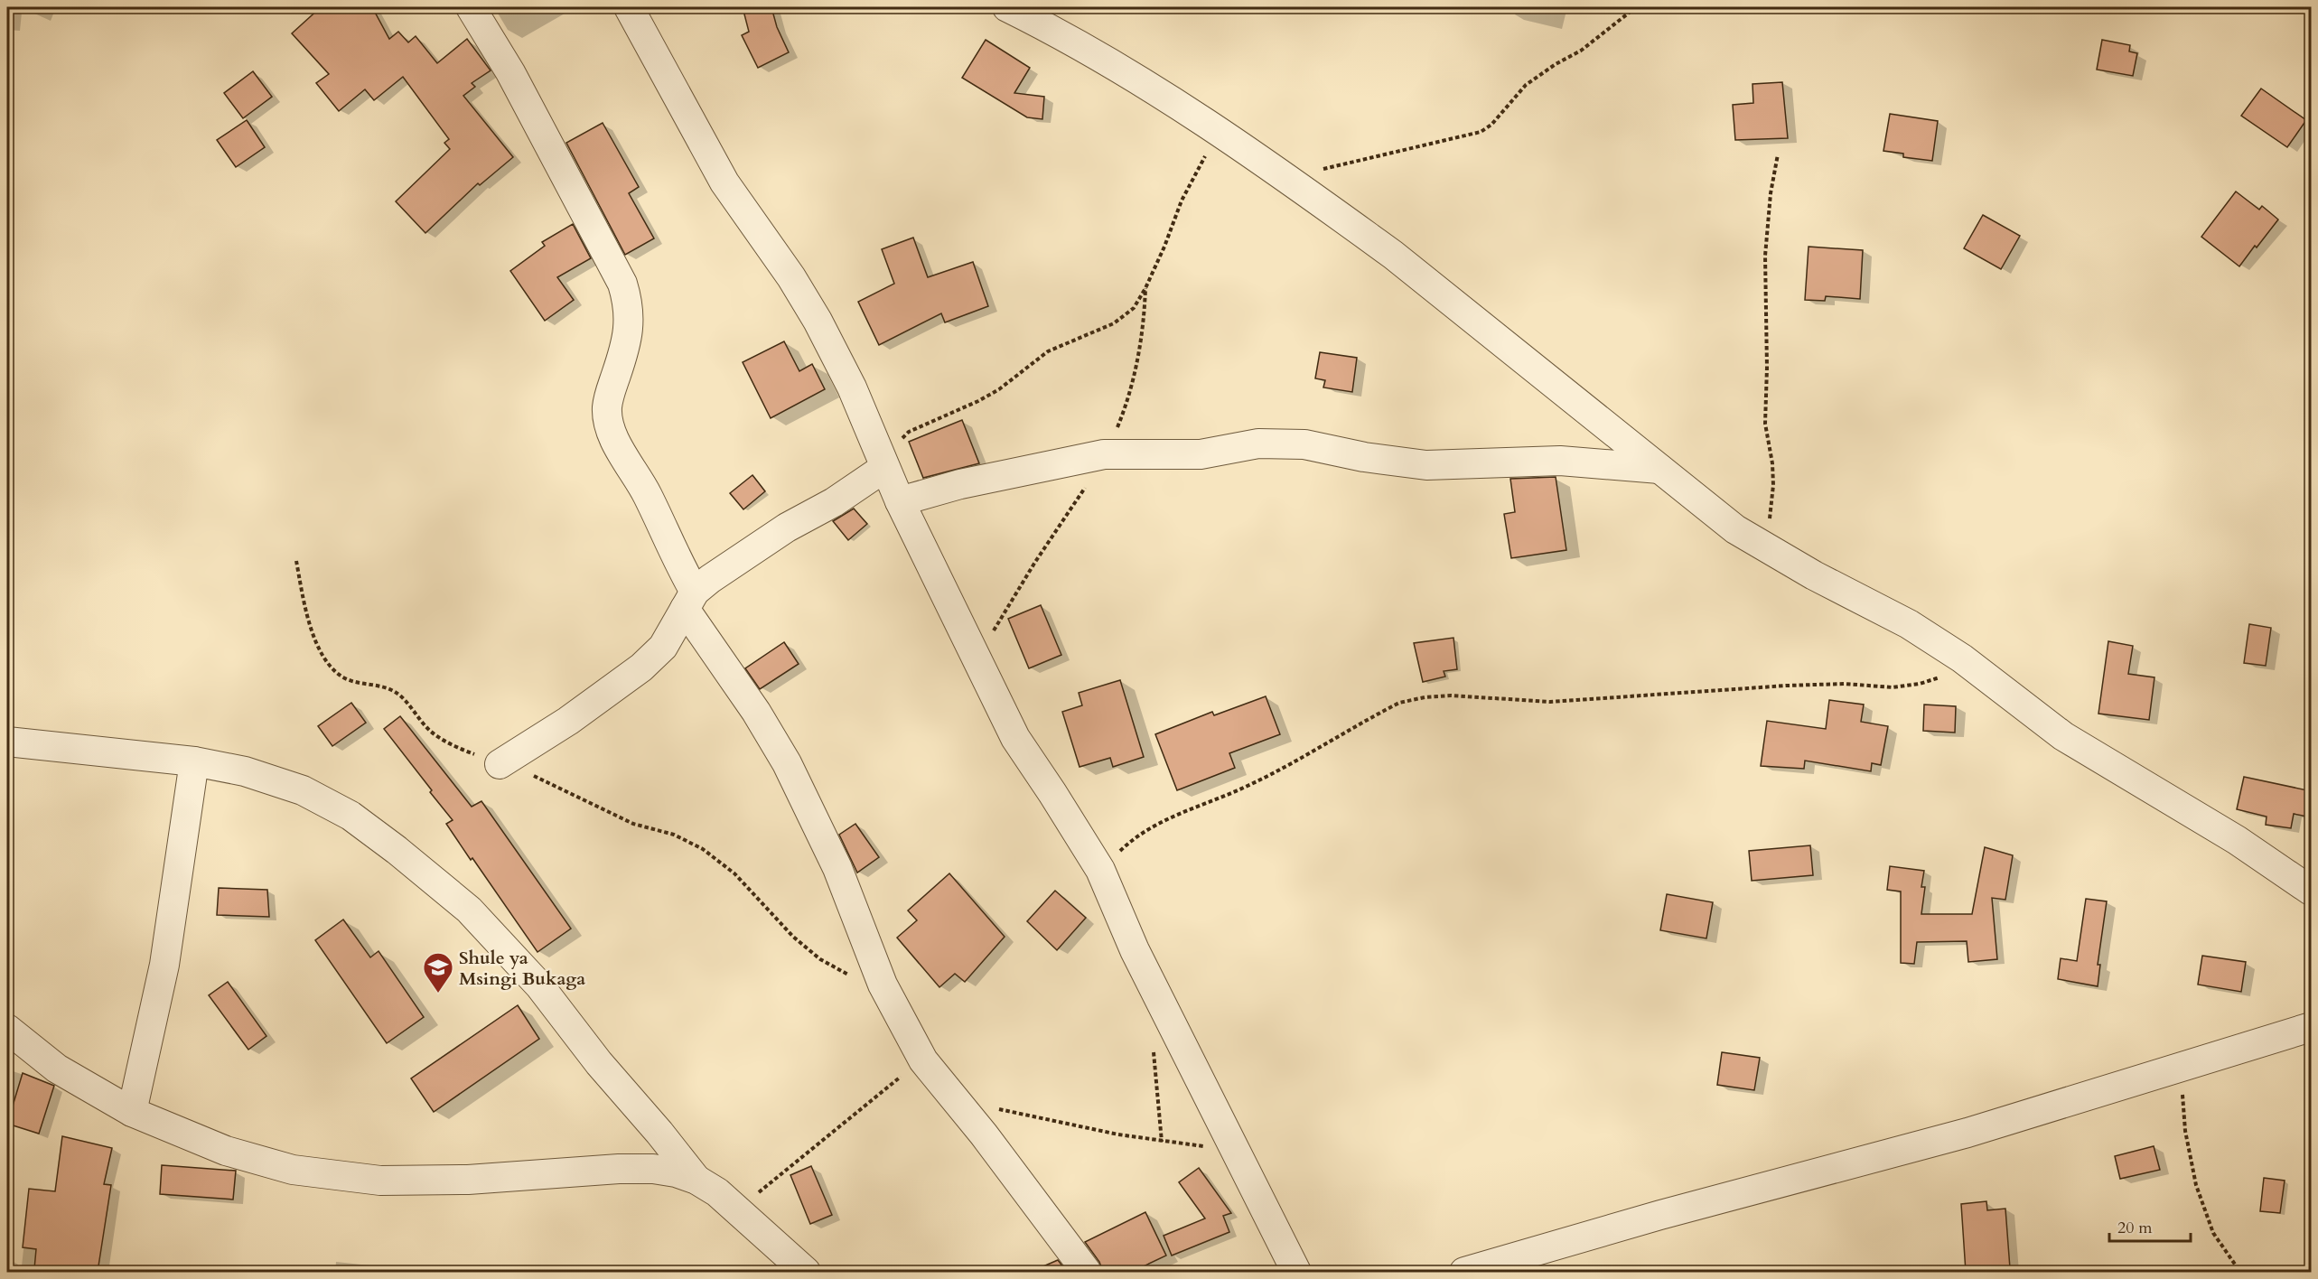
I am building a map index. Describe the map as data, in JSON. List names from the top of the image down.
{
  "places": {
    "school or university": ["Shule ya Msingi Bukaga"]
  },
  "scale_bar": "20 m"
}
